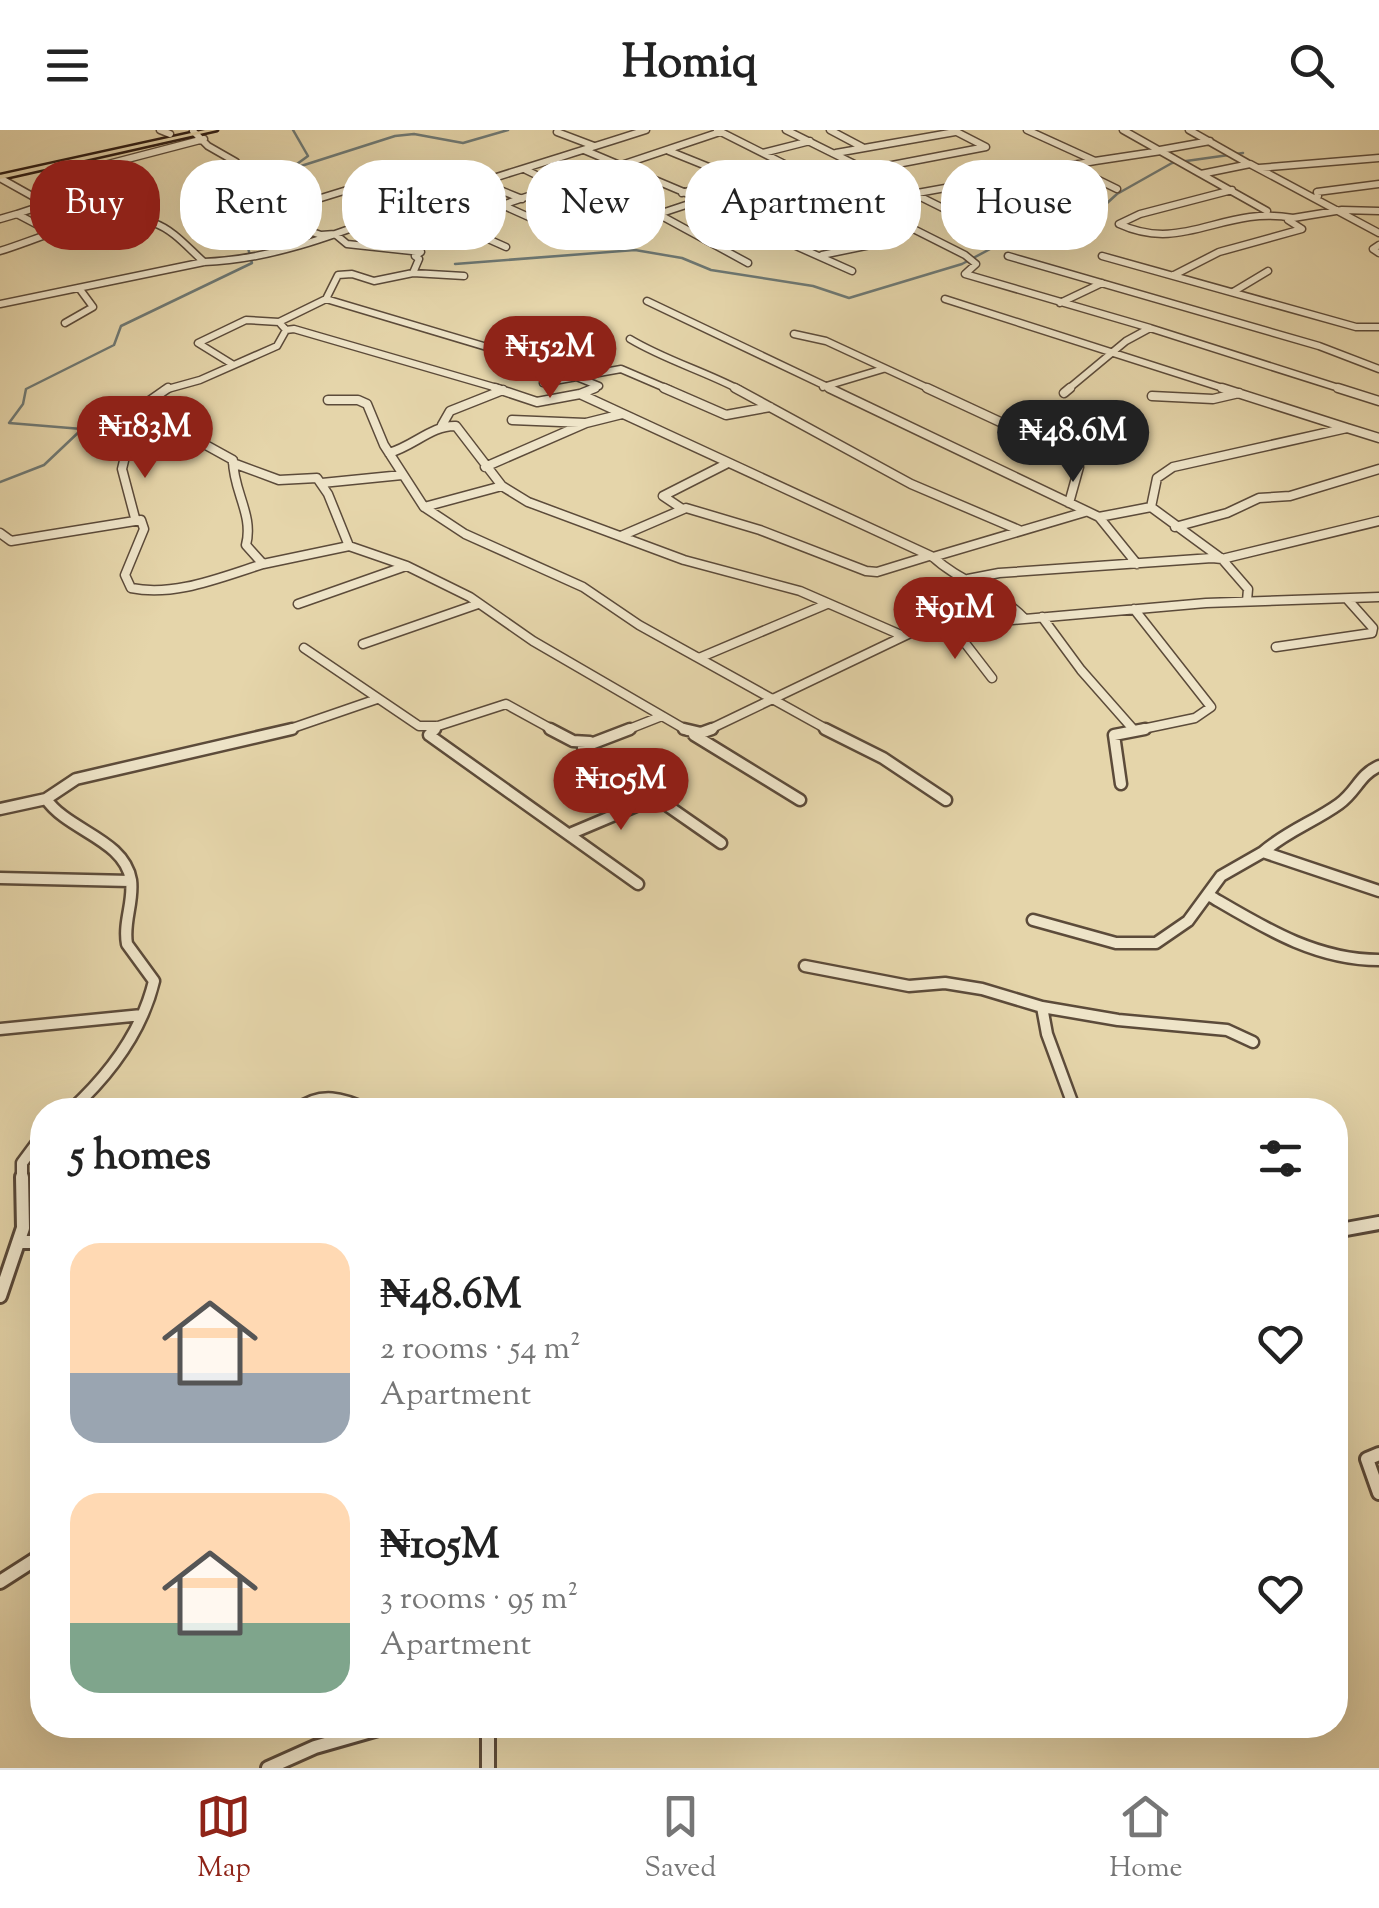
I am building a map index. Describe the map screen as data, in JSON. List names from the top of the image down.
{
  "page": {
    "header": "Homiq",
    "chip": [
      "Buy",
      "Rent",
      "Filters",
      "New",
      "Apartment",
      "House"
    ],
    "price": [
      "₦152M",
      "₦183M",
      "₦48.6M",
      "₦91M",
      "₦105M"
    ],
    "heading": "5 homes",
    "list": [
      {
        "name": "₦48.6M",
        "note": "2 rooms · 54 m² · Apartment"
      },
      {
        "name": "₦105M",
        "note": "3 rooms · 95 m² · Apartment"
      }
    ],
    "tabs": ["Map", "Saved", "Home"]
  }
}
